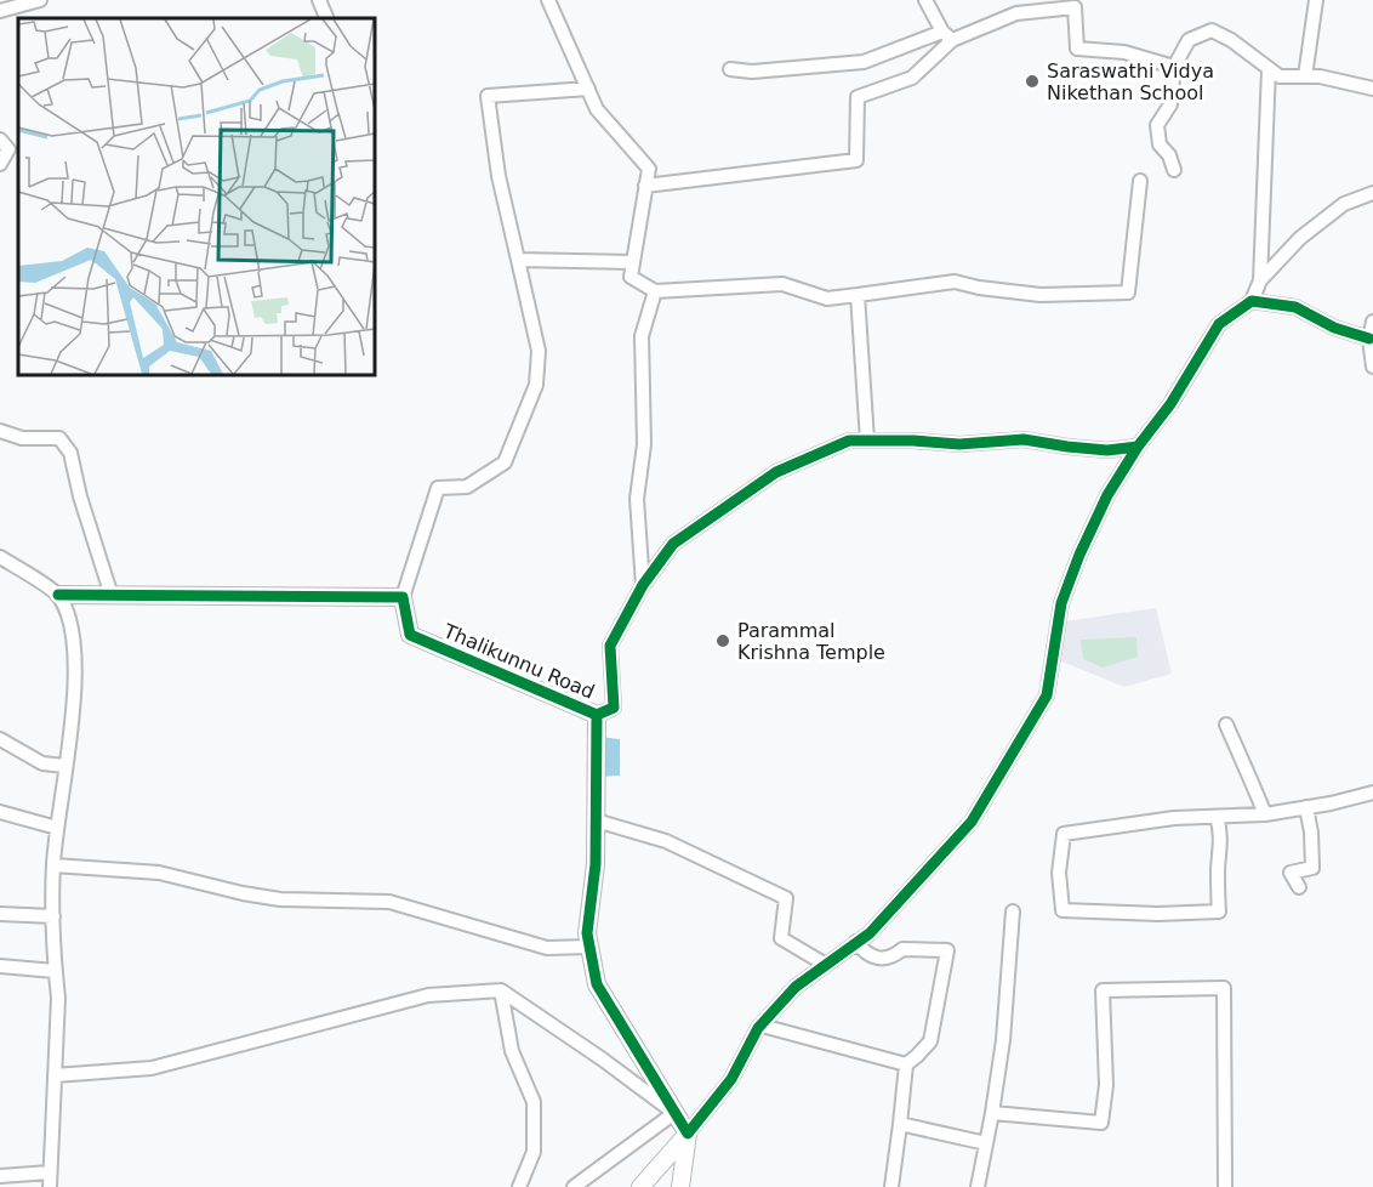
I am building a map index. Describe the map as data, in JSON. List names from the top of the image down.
{
  "streets": {
    "street": ["Thalikunnu Road"]
  },
  "places": ["Saraswathi Vidya Nikethan School", "Parammal Krishna Temple"]
}
